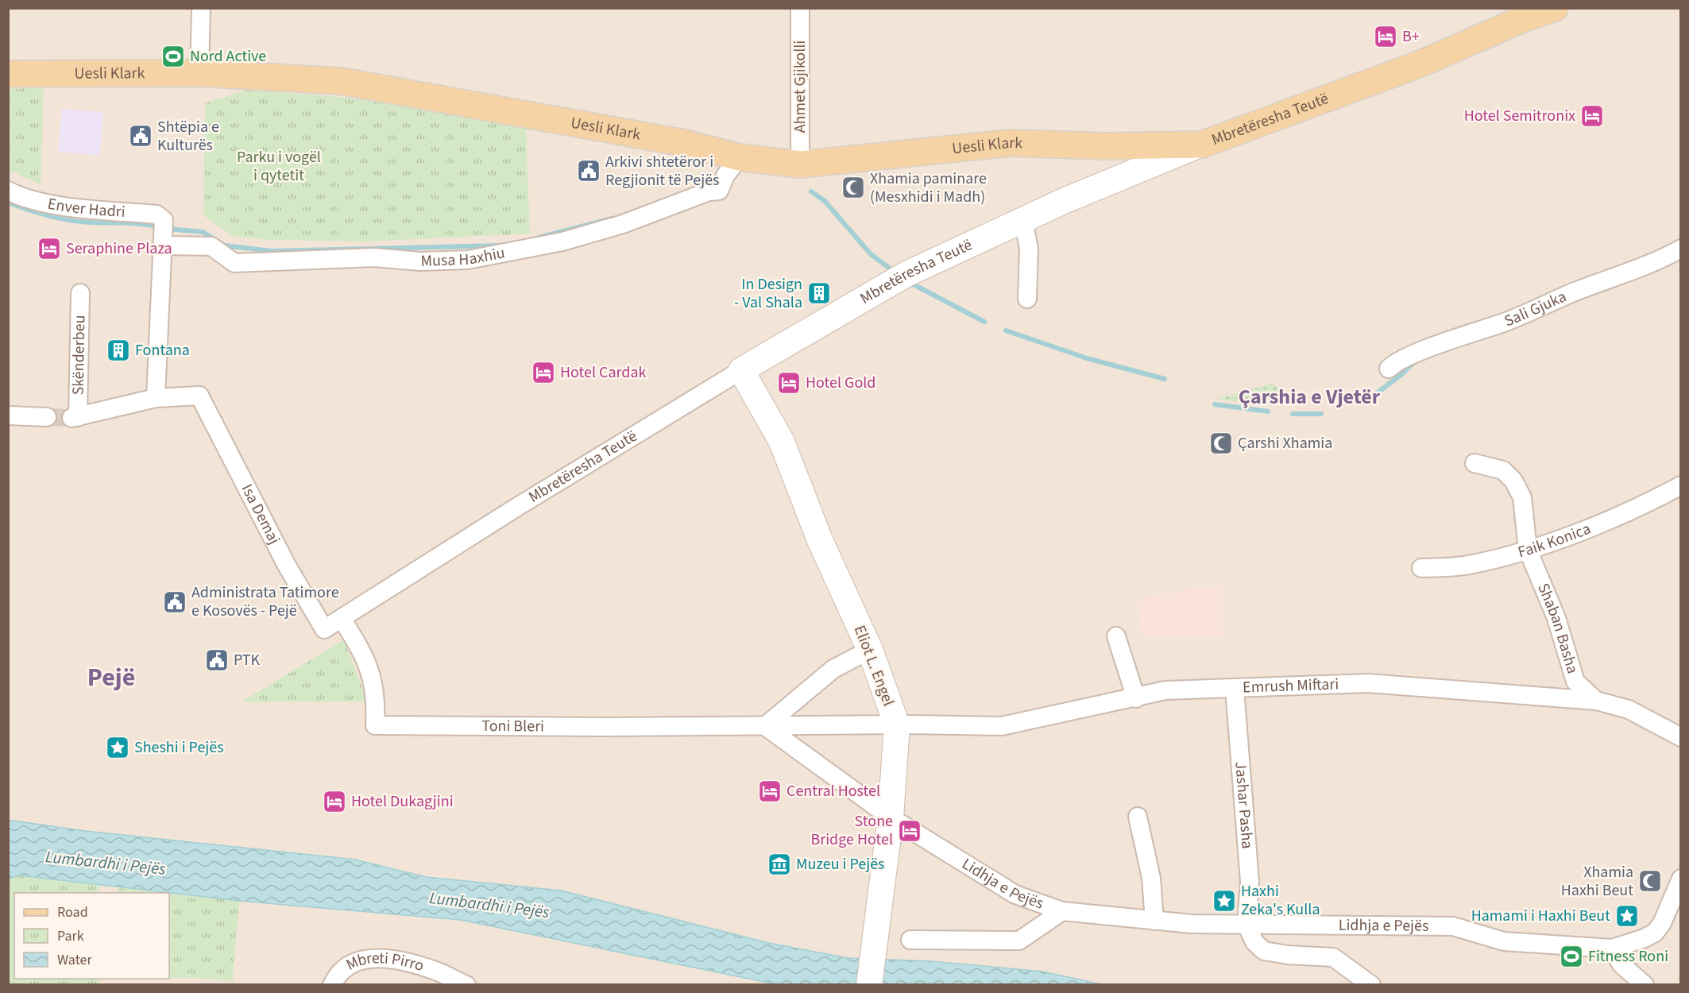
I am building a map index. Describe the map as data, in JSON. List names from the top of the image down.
{
  "streets": {
    "main road": ["Uesli Klark", "Mbretëresha Teutë", "Eliot L. Engel"],
    "street": [
      "Ahmet Gjikolli",
      "Enver Hadri",
      "Musa Haxhiu",
      "Sali Gjuka",
      "Skënderbeu",
      "Isa Demaj",
      "Faik Konica",
      "Shaban Basha",
      "Emrush Miftari",
      "Toni Bleri",
      "Jashar Pasha",
      "Lidhja e Pejës",
      "Mbreti Pirro"
    ]
  },
  "crossings": [
    ["Uesli Klark", "Ahmet Gjikolli"],
    ["Uesli Klark", "Mbretëresha Teutë"],
    ["Uesli Klark", "Musa Haxhiu"],
    ["Mbretëresha Teutë", "Isa Demaj"],
    ["Mbretëresha Teutë", "Eliot L. Engel"],
    ["Mbretëresha Teutë", "Toni Bleri"],
    ["Enver Hadri", "Musa Haxhiu"],
    ["Skënderbeu", "Isa Demaj"],
    ["Faik Konica", "Shaban Basha"],
    ["Shaban Basha", "Emrush Miftari"],
    ["Eliot L. Engel", "Emrush Miftari"],
    ["Eliot L. Engel", "Toni Bleri"],
    ["Eliot L. Engel", "Lidhja e Pejës"],
    ["Emrush Miftari", "Toni Bleri"],
    ["Emrush Miftari", "Jashar Pasha"],
    ["Jashar Pasha", "Lidhja e Pejës"]
  ],
  "districts": ["Çarshia e Vjetër", "Pejë"],
  "water": ["Lumbardhi i Pejës"],
  "parks": ["Parku i vogël i qytetit"],
  "places": {
    "hotel": [
      "B+",
      "Hotel Semitronix",
      "Seraphine Plaza",
      "Hotel Cardak",
      "Hotel Gold",
      "Central Hostel",
      "Hotel Dukagjini",
      "Stone Bridge Hotel"
    ],
    "sports": ["Nord Active", "Fitness Roni"],
    "public building": [
      "Shtëpia e Kulturës",
      "Arkivi shtetëror i Regjionit të Pejës",
      "Administrata Tatimore e Kosovës - Pejë",
      "PTK"
    ],
    "mosque": ["Xhamia paminare (Mesxhidi i Madh)", "Çarshi Xhamia", "Xhamia Haxhi Beut"],
    "building": ["In Design - Val Shala", "Fontana"],
    "place": ["Sheshi i Pejës", "Haxhi Zeka's Kulla", "Hamami i Haxhi Beut"],
    "museum": ["Muzeu i Pejës"]
  },
  "legend": ["Road", "Park", "Water"]
}
